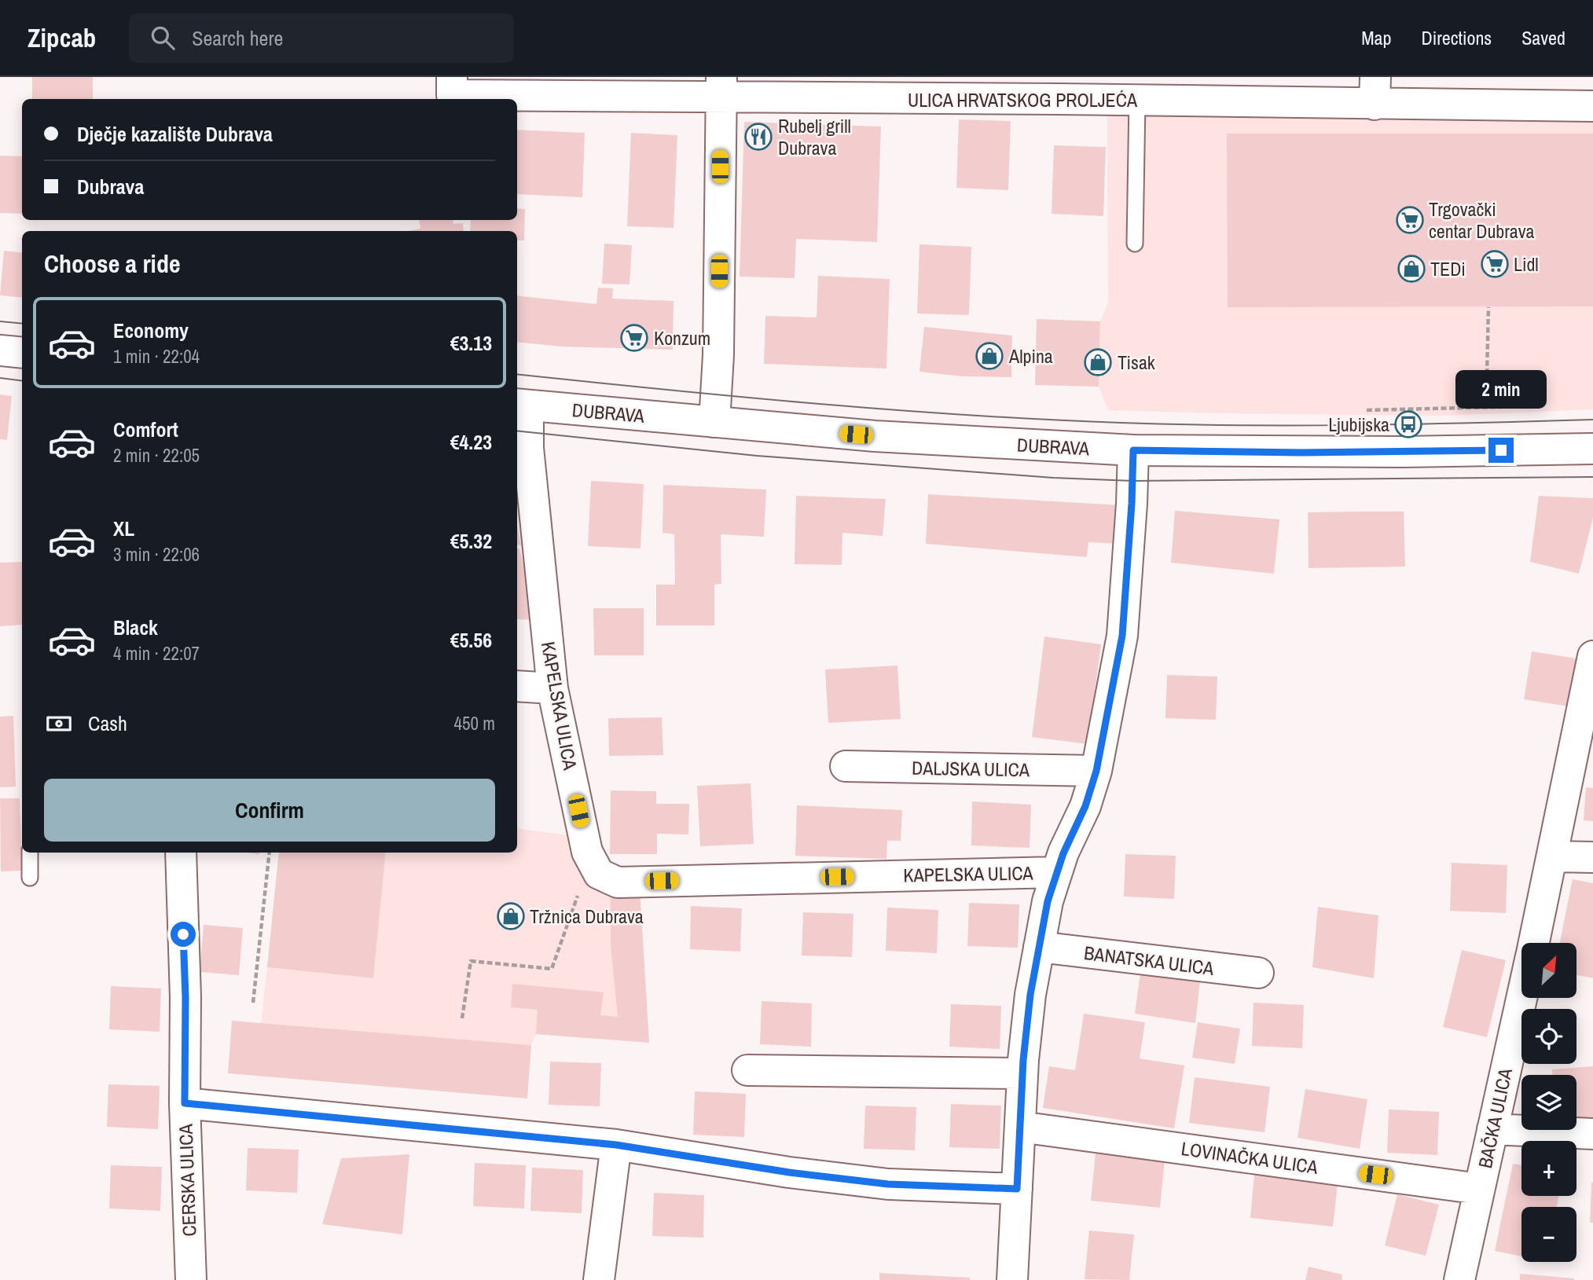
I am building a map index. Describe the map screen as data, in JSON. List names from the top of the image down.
{
  "streets": {
    "street": [
      "ULICA HRVATSKOG PROLJEĆA",
      "DUBRAVA",
      "KAPELSKA ULICA",
      "DALJSKA ULICA",
      "BANATSKA ULICA",
      "BAČKA ULICA",
      "LOVINAČKA ULICA",
      "CERSKA ULICA"
    ]
  },
  "crossings": [
    ["DUBRAVA", "KAPELSKA ULICA"],
    ["BAČKA ULICA", "LOVINAČKA ULICA"]
  ],
  "places": {
    "restaurant": ["Rubelj grill Dubrava"],
    "supermarket": ["Trgovački centar Dubrava", "Lidl", "Konzum"],
    "shop": [
      "TEDi",
      "Alpina",
      "Tisak",
      "Tržnica Dubrava"
    ],
    "bus stop": ["Ljubijska"]
  },
  "north": "top right",
  "page": {
    "header": "Zipcab",
    "search": "Search here",
    "nav": ["Map", "Directions", "Saved"],
    "banner": ["Dječje kazalište Dubrava", "Dubrava"],
    "heading": "Choose a ride",
    "list": [
      {
        "name": "Economy",
        "note": "1 min · 22:04",
        "value": "€3.13"
      },
      {
        "name": "Comfort",
        "note": "2 min · 22:05",
        "value": "€4.23"
      },
      {
        "name": "XL",
        "note": "3 min · 22:06",
        "value": "€5.32"
      },
      {
        "name": "Black",
        "note": "4 min · 22:07",
        "value": "€5.56"
      }
    ],
    "bubble": "2 min",
    "pay": ["Cash", "450 m"],
    "buttons": "Confirm",
    "map_buttons": ["+", "−"]
  }
}
